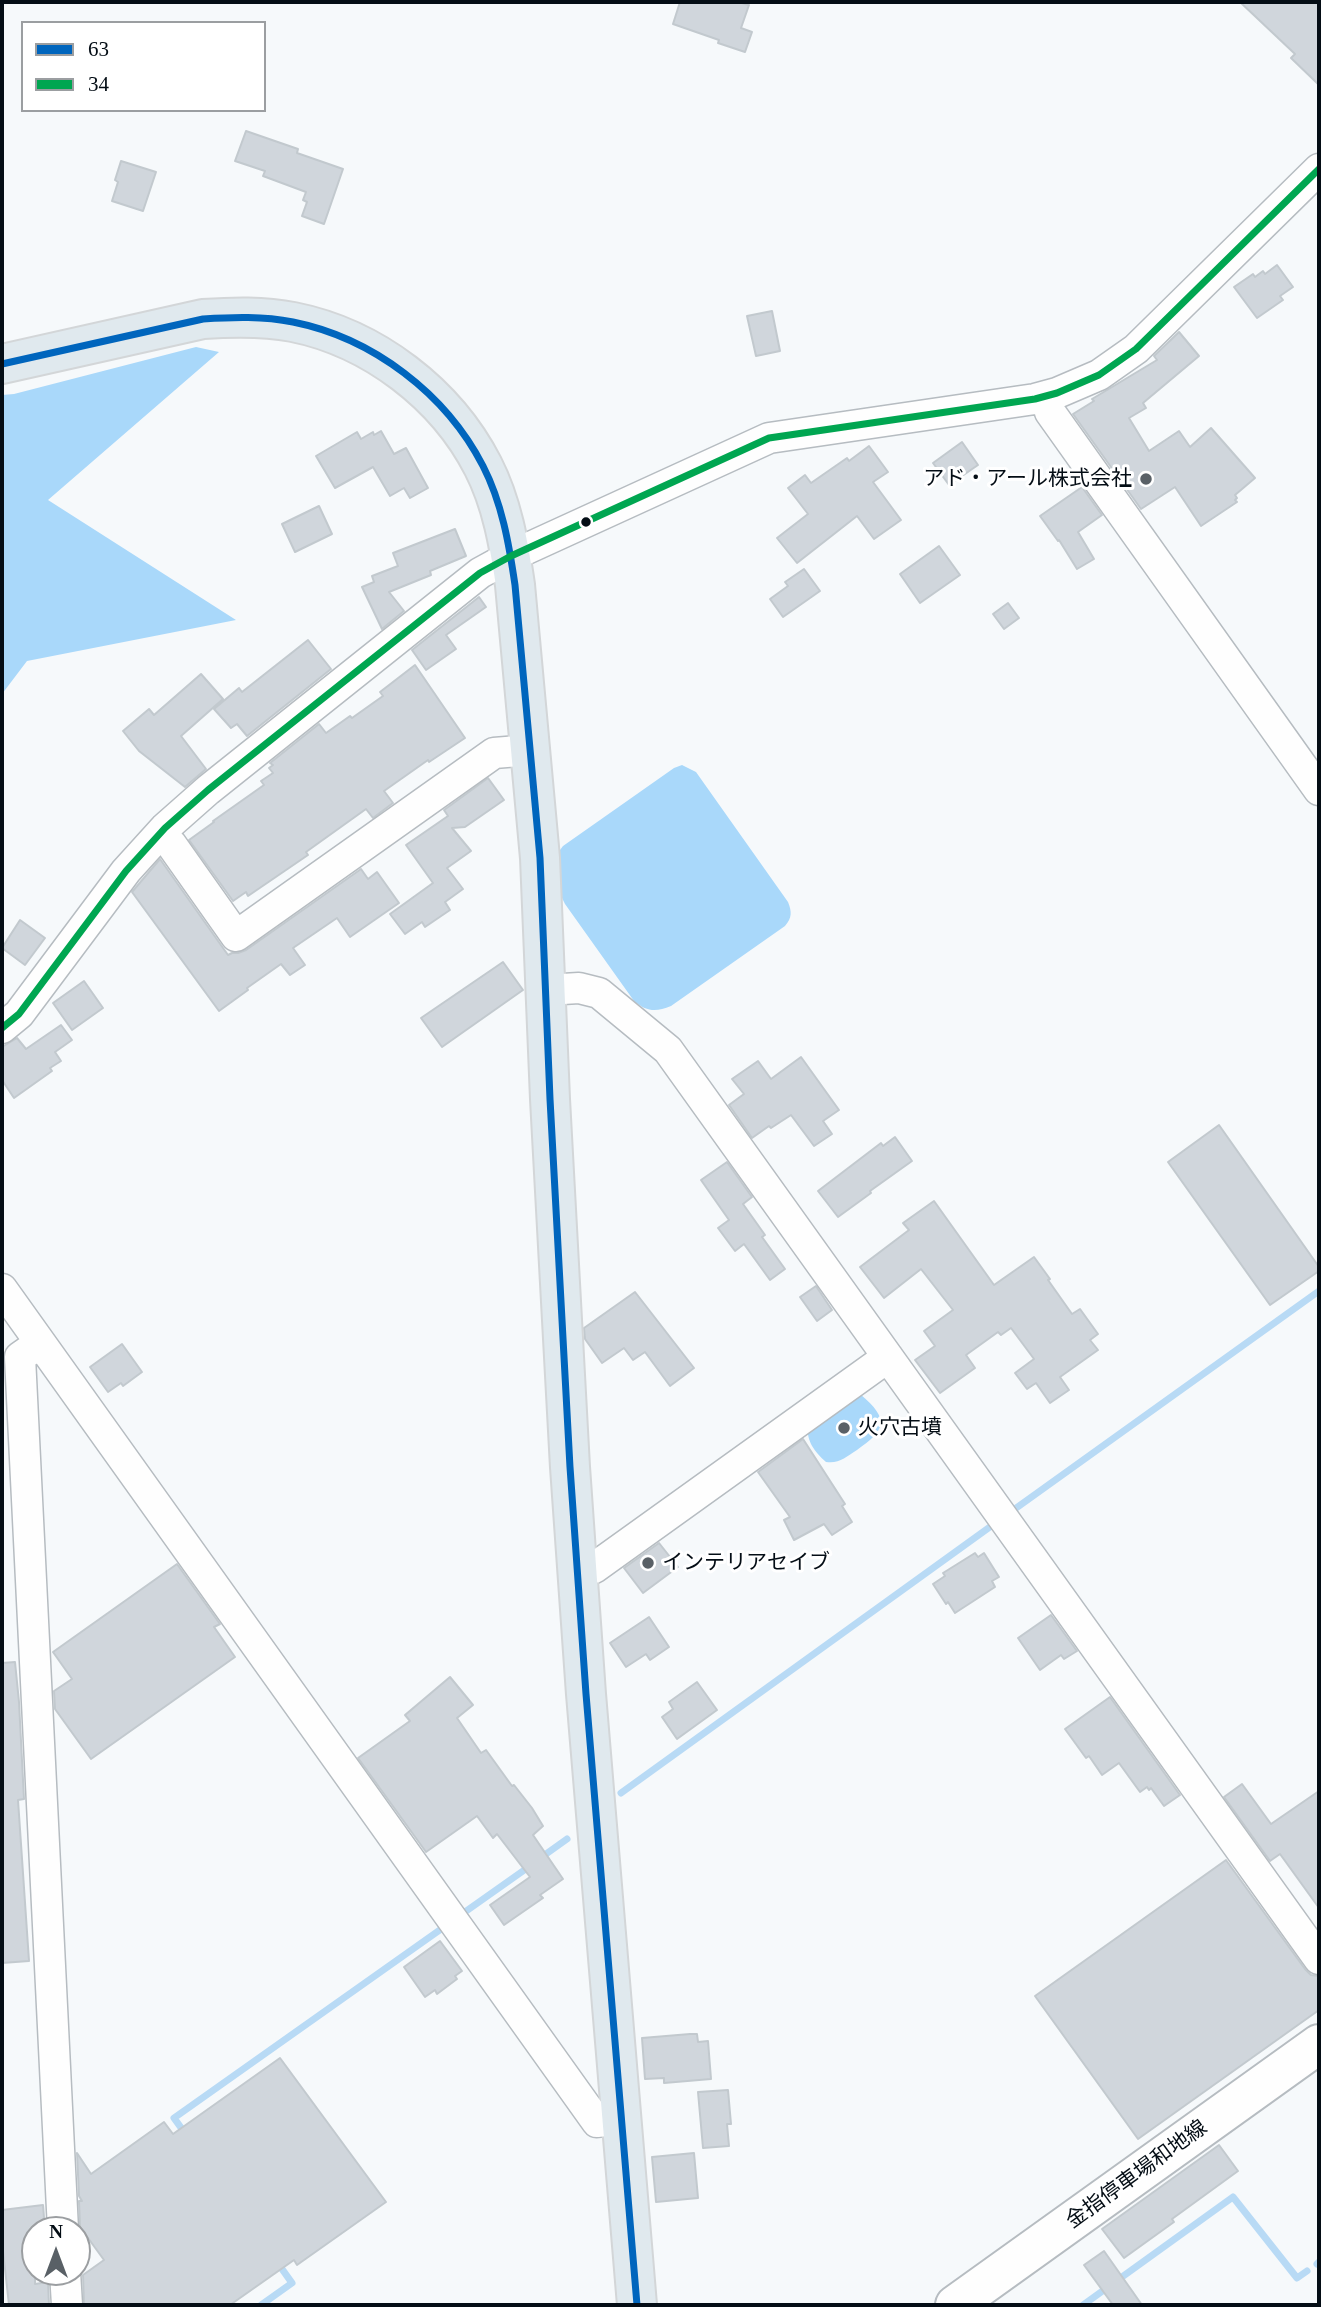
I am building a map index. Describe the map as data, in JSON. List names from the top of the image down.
{
  "streets": {
    "main road": ["金指停車場和地線"]
  },
  "places": ["アド・アール株式会社", "火穴古墳", "インテリアセイブ"],
  "lines": ["transit line 34", "transit line 63"],
  "legend": ["63", "34"],
  "north": "top"
}
